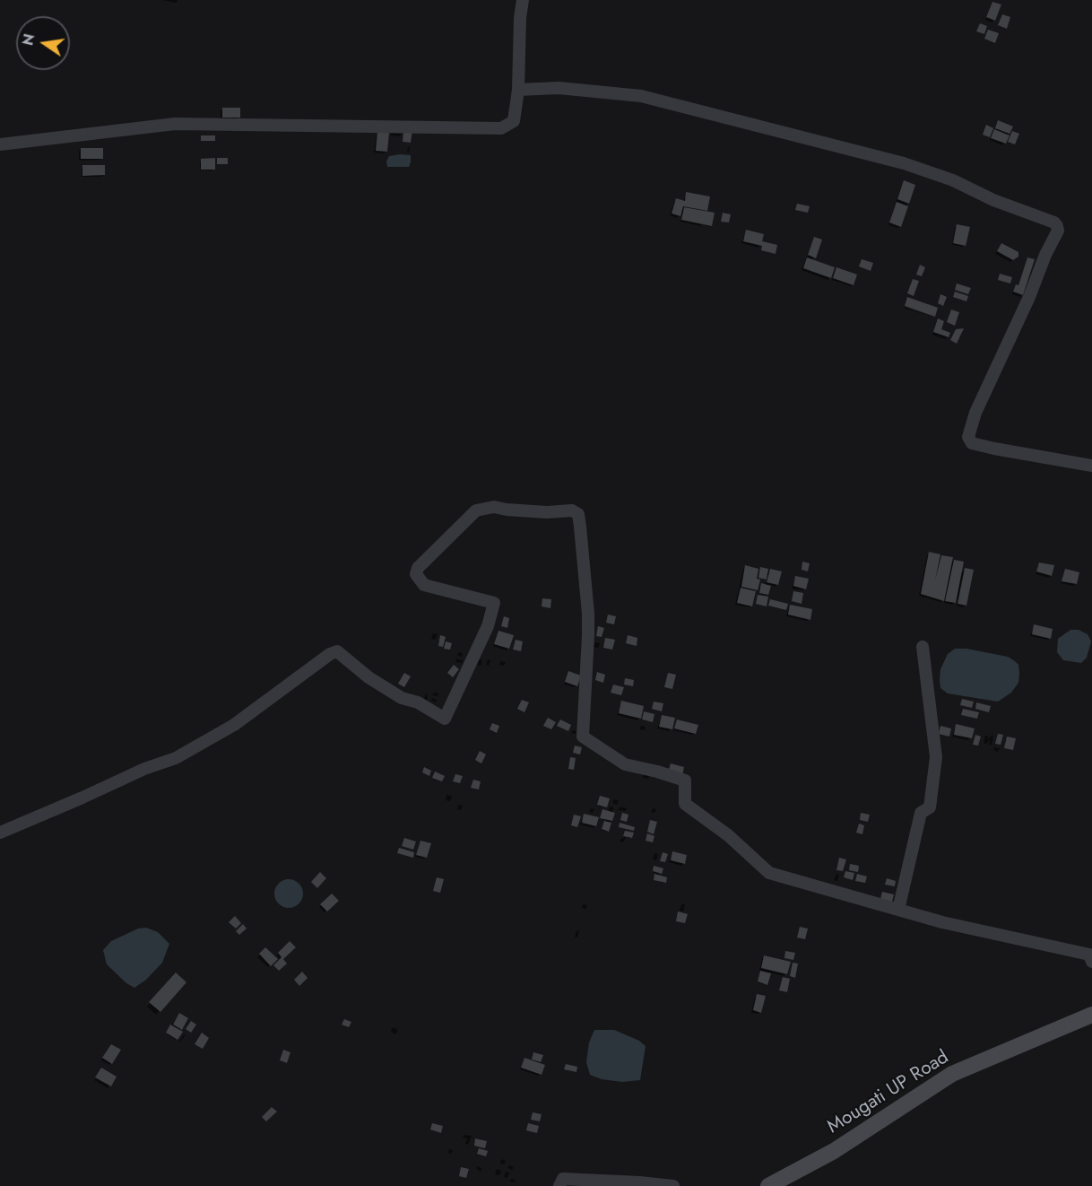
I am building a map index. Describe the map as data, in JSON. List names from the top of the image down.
{
  "streets": {
    "street": ["Mougati UP Road"]
  },
  "north": "left"
}
